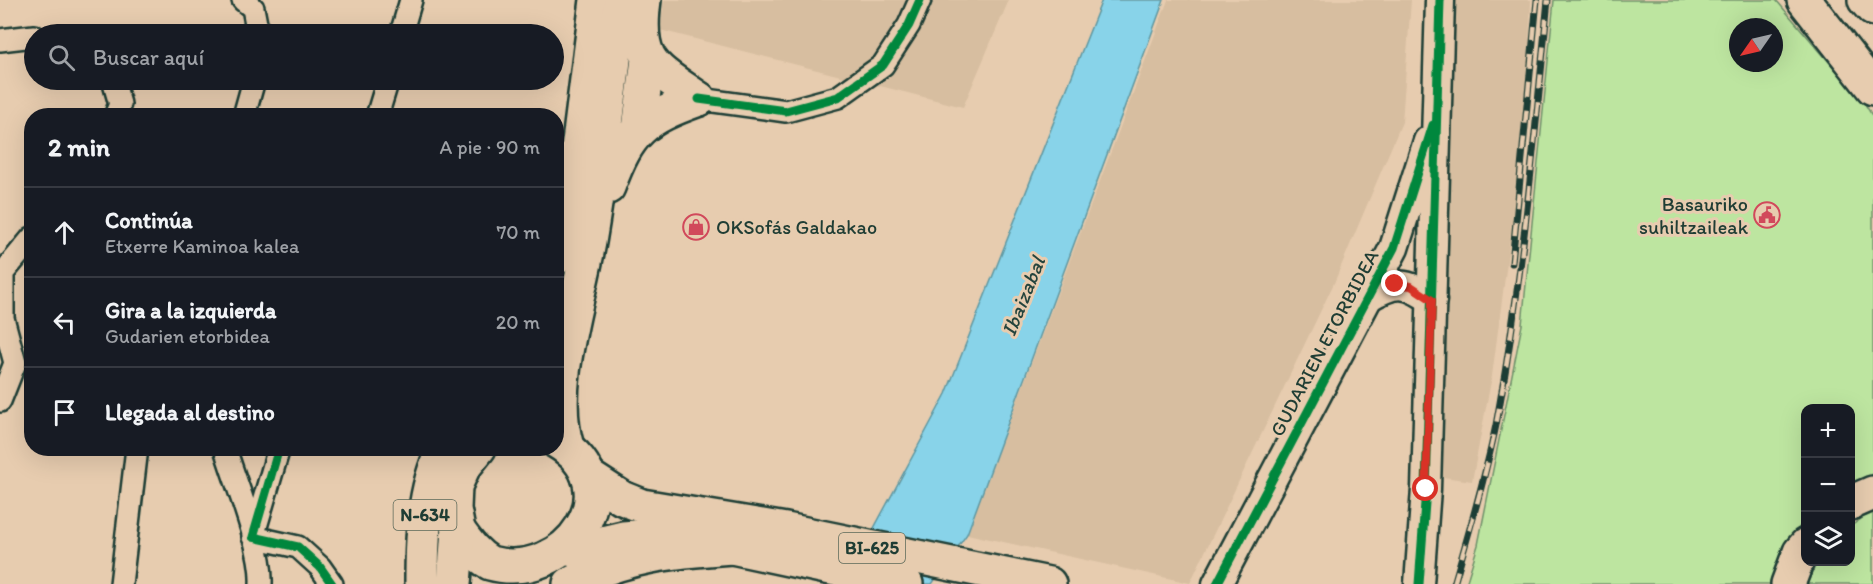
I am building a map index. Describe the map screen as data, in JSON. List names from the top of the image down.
{
  "streets": {
    "main road": ["N-634", "BI-625"],
    "street": ["GUDARIEN ETORBIDEA"]
  },
  "crossings": [
    ["N-634", "BI-625"]
  ],
  "water": ["Ibaizabal"],
  "places": {
    "public building": ["Basauriko suhiltzaileak"],
    "shop": ["OKSofás Galdakao"]
  },
  "north": "bottom left",
  "page": {
    "search": "Buscar aquí",
    "heading": ["2 min", "A pie · 90 m"],
    "list": [
      ["Continúa", "Etxerre Kaminoa kalea", "70 m"],
      ["Gira a la izquierda", "Gudarien etorbidea", "20 m"],
      "Llegada al destino"
    ],
    "map_buttons": ["+", "−"]
  }
}
